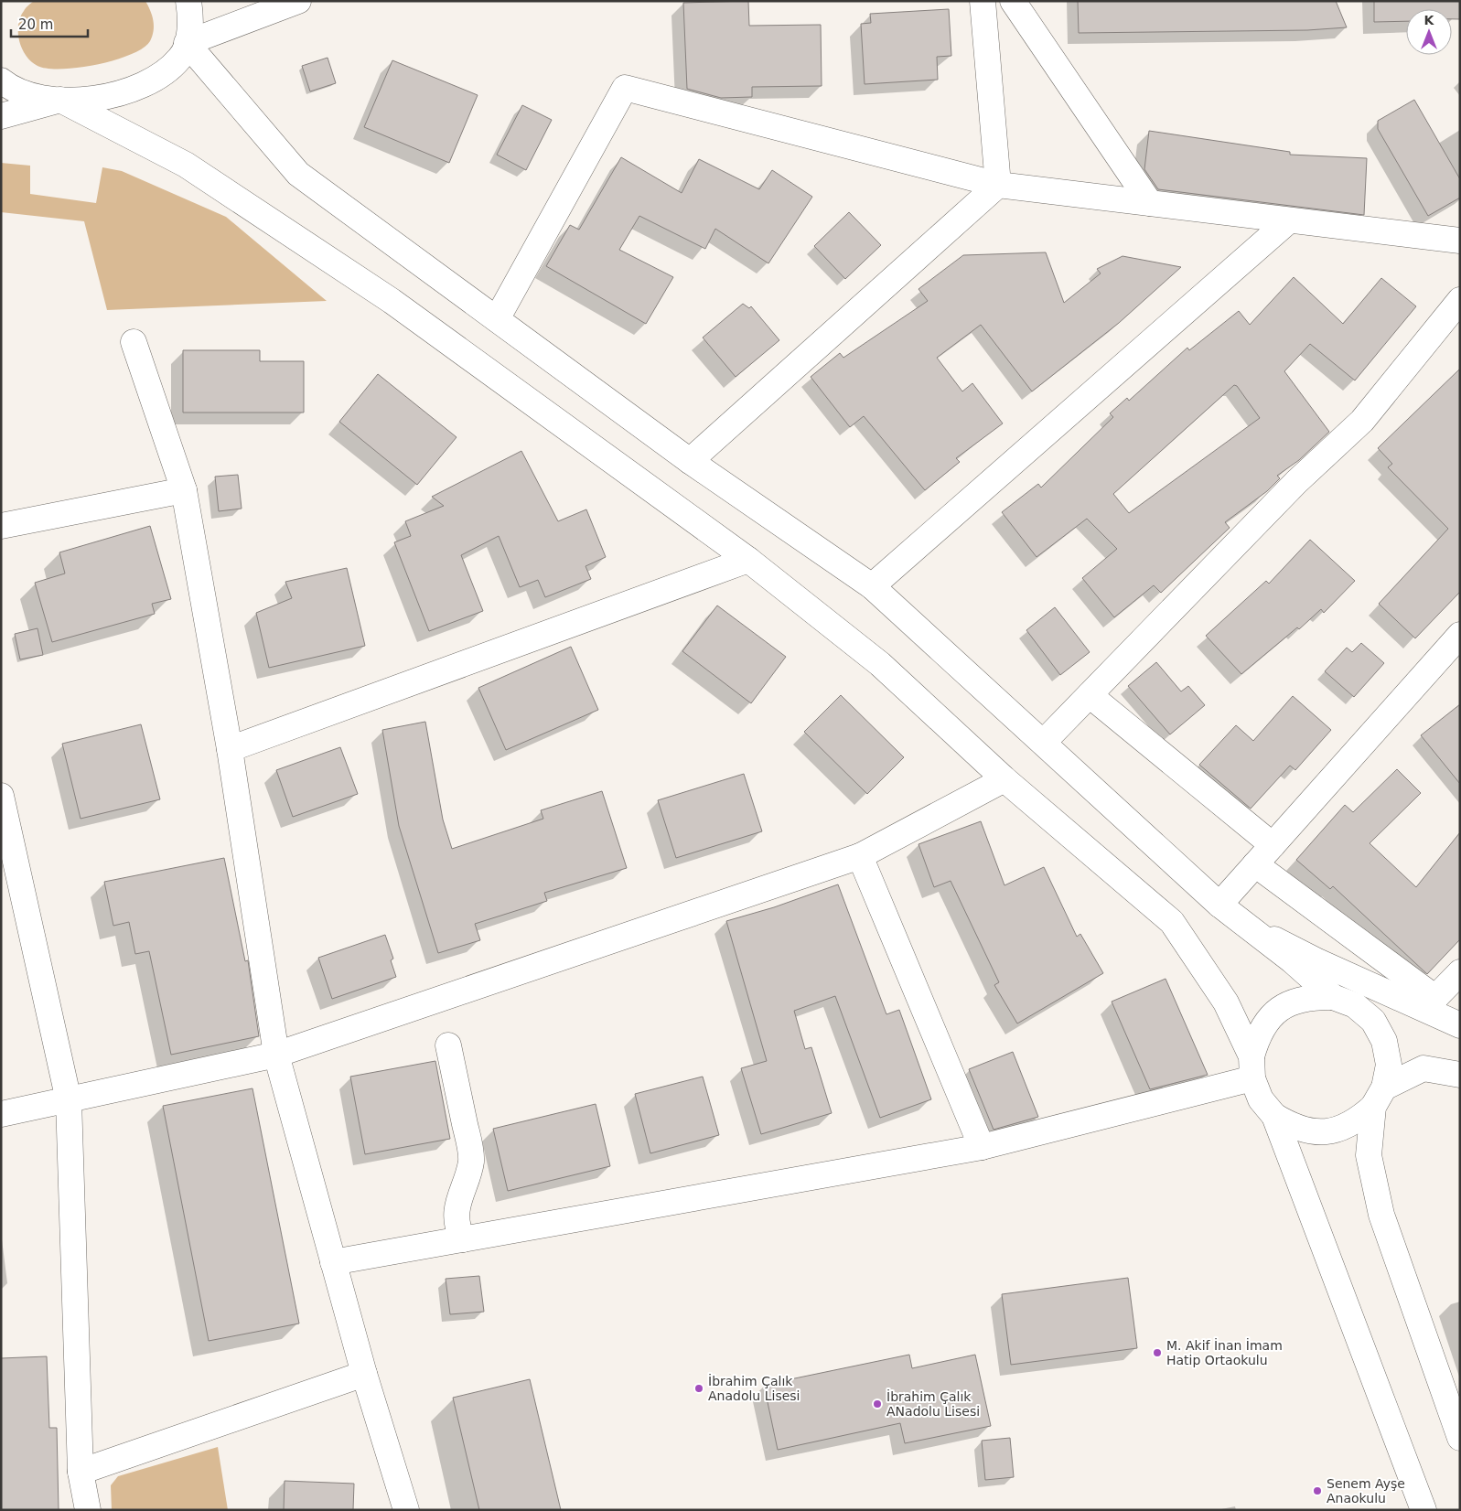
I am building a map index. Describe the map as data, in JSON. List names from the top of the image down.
{
  "places": [
    "M. Akif İnan İmam Hatip Ortaokulu",
    "İbrahim Çalık Anadolu Lisesi",
    "İbrahim Çalık ANadolu Lisesi",
    "Senem Ayşe Anaokulu"
  ],
  "scale_bar": "20 m",
  "north": "top"
}
